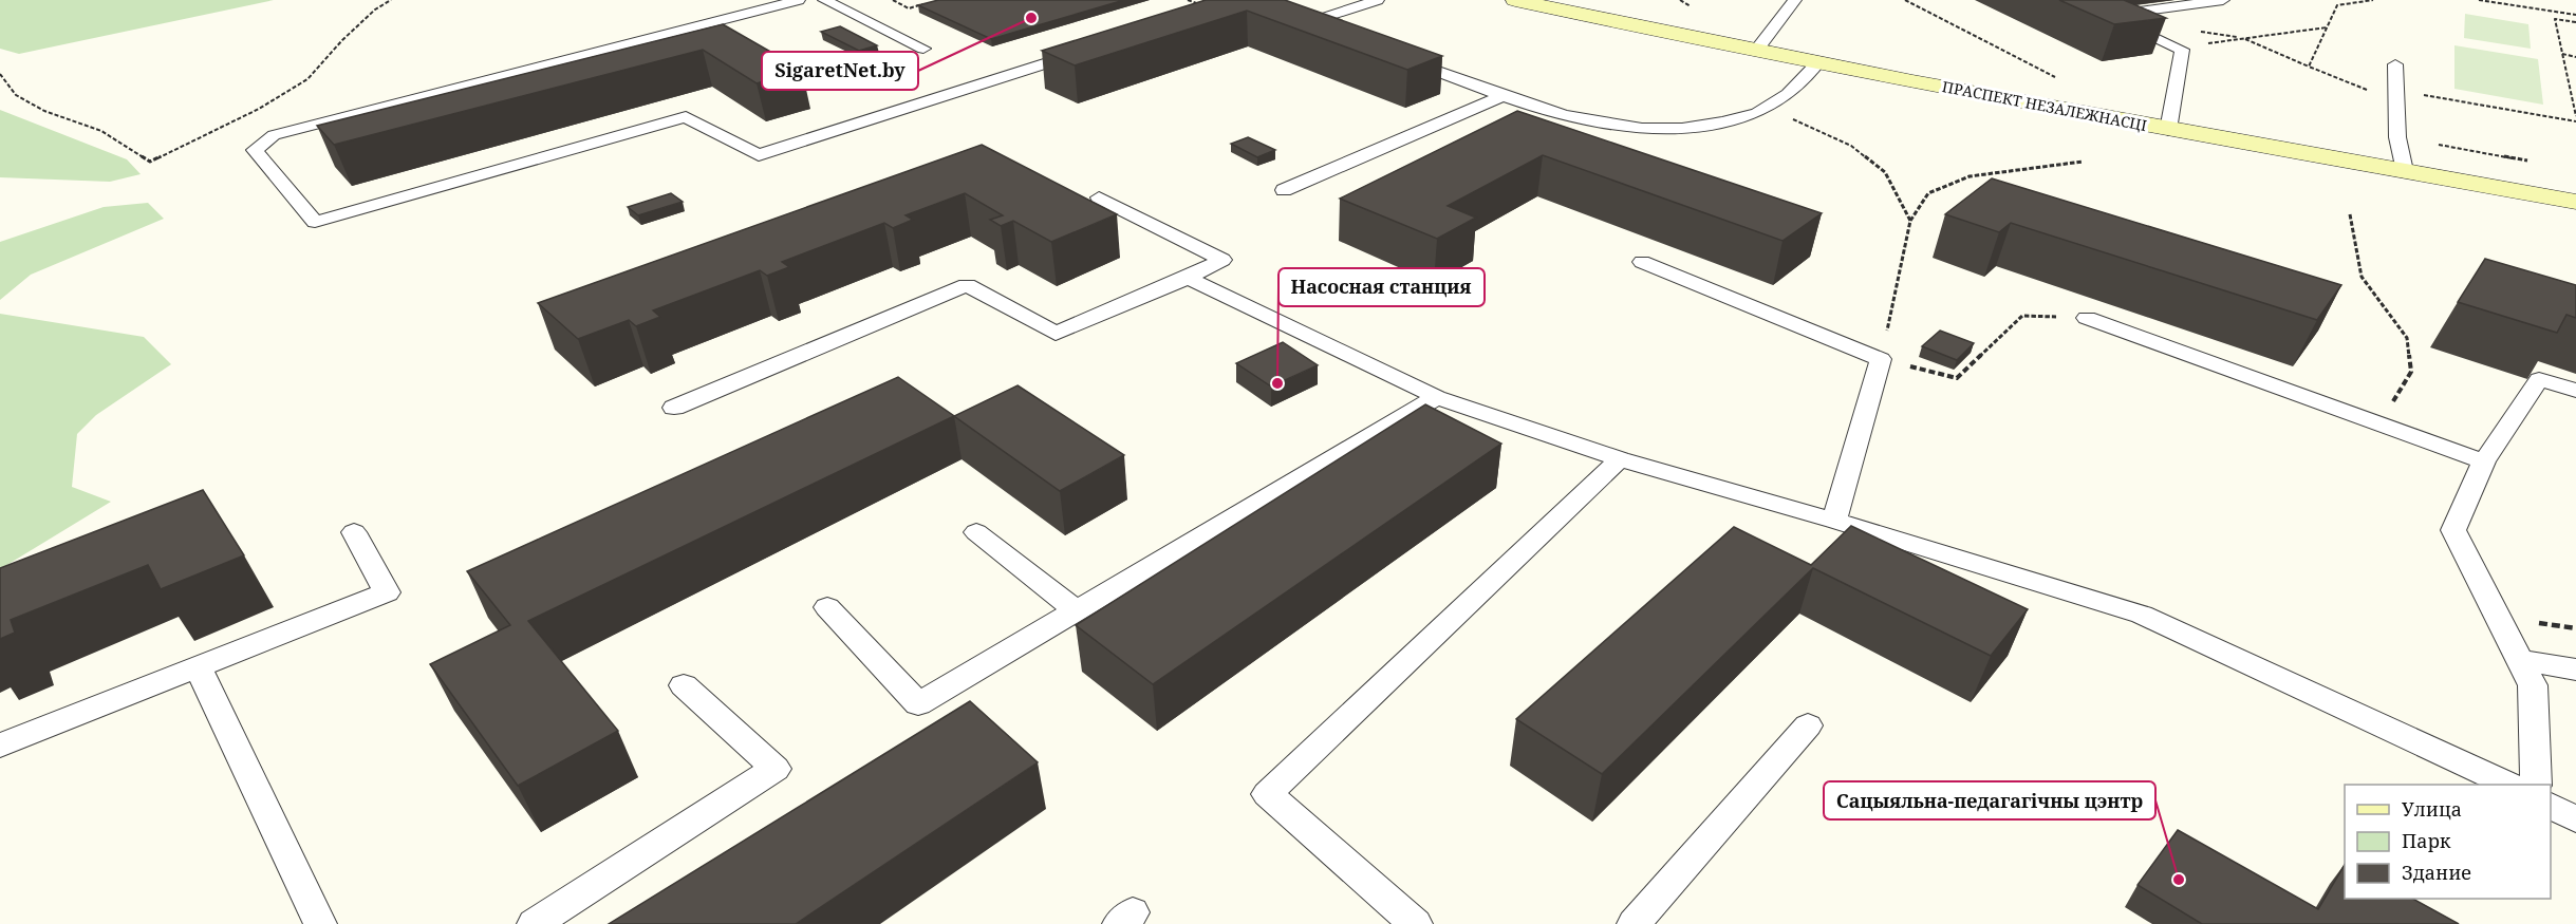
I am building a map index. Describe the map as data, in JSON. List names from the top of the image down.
{
  "streets": {
    "main road": ["ПРАСПЕКТ НЕЗАЛЕЖНАСЦІ"]
  },
  "places": ["SigaretNet.by", "Насосная станция", "Сацыяльна-педагагічны цэнтр"],
  "legend": ["Улица", "Парк", "Здание"]
}
